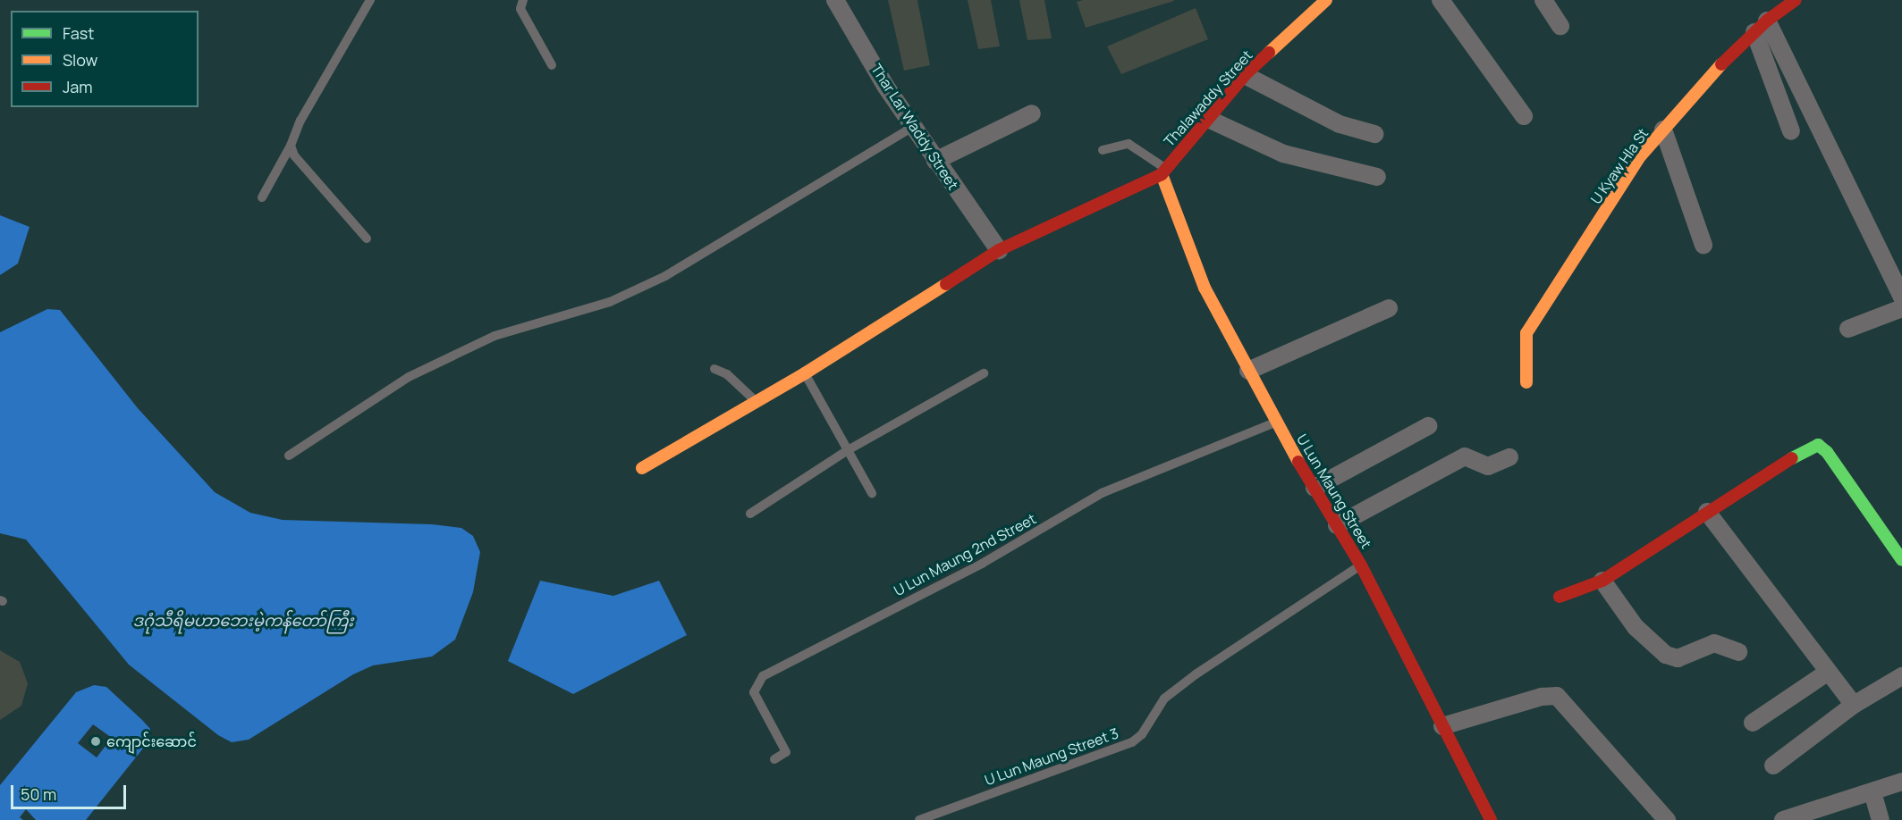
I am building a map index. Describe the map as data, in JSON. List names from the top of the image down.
{
  "streets": {
    "street": [
      "Thalawaddy Street",
      "Thar Lar Waddy Street",
      "U Kyaw Hla St",
      "U Lun Maung Street"
    ],
    "lane": ["U Lun Maung 2nd Street", "U Lun Maung Street 3"]
  },
  "crossings": [
    ["Thalawaddy Street", "U Lun Maung Street"],
    ["U Lun Maung Street", "U Lun Maung 2nd Street"],
    ["U Lun Maung Street", "U Lun Maung Street 3"]
  ],
  "water": ["ဒဂုံသီရိမဟာဘေးမဲ့ကန်တော်ကြီး"],
  "places": ["ကျောင်းဆောင်"],
  "legend": ["Fast", "Slow", "Jam"],
  "scale_bar": "50 m"
}
